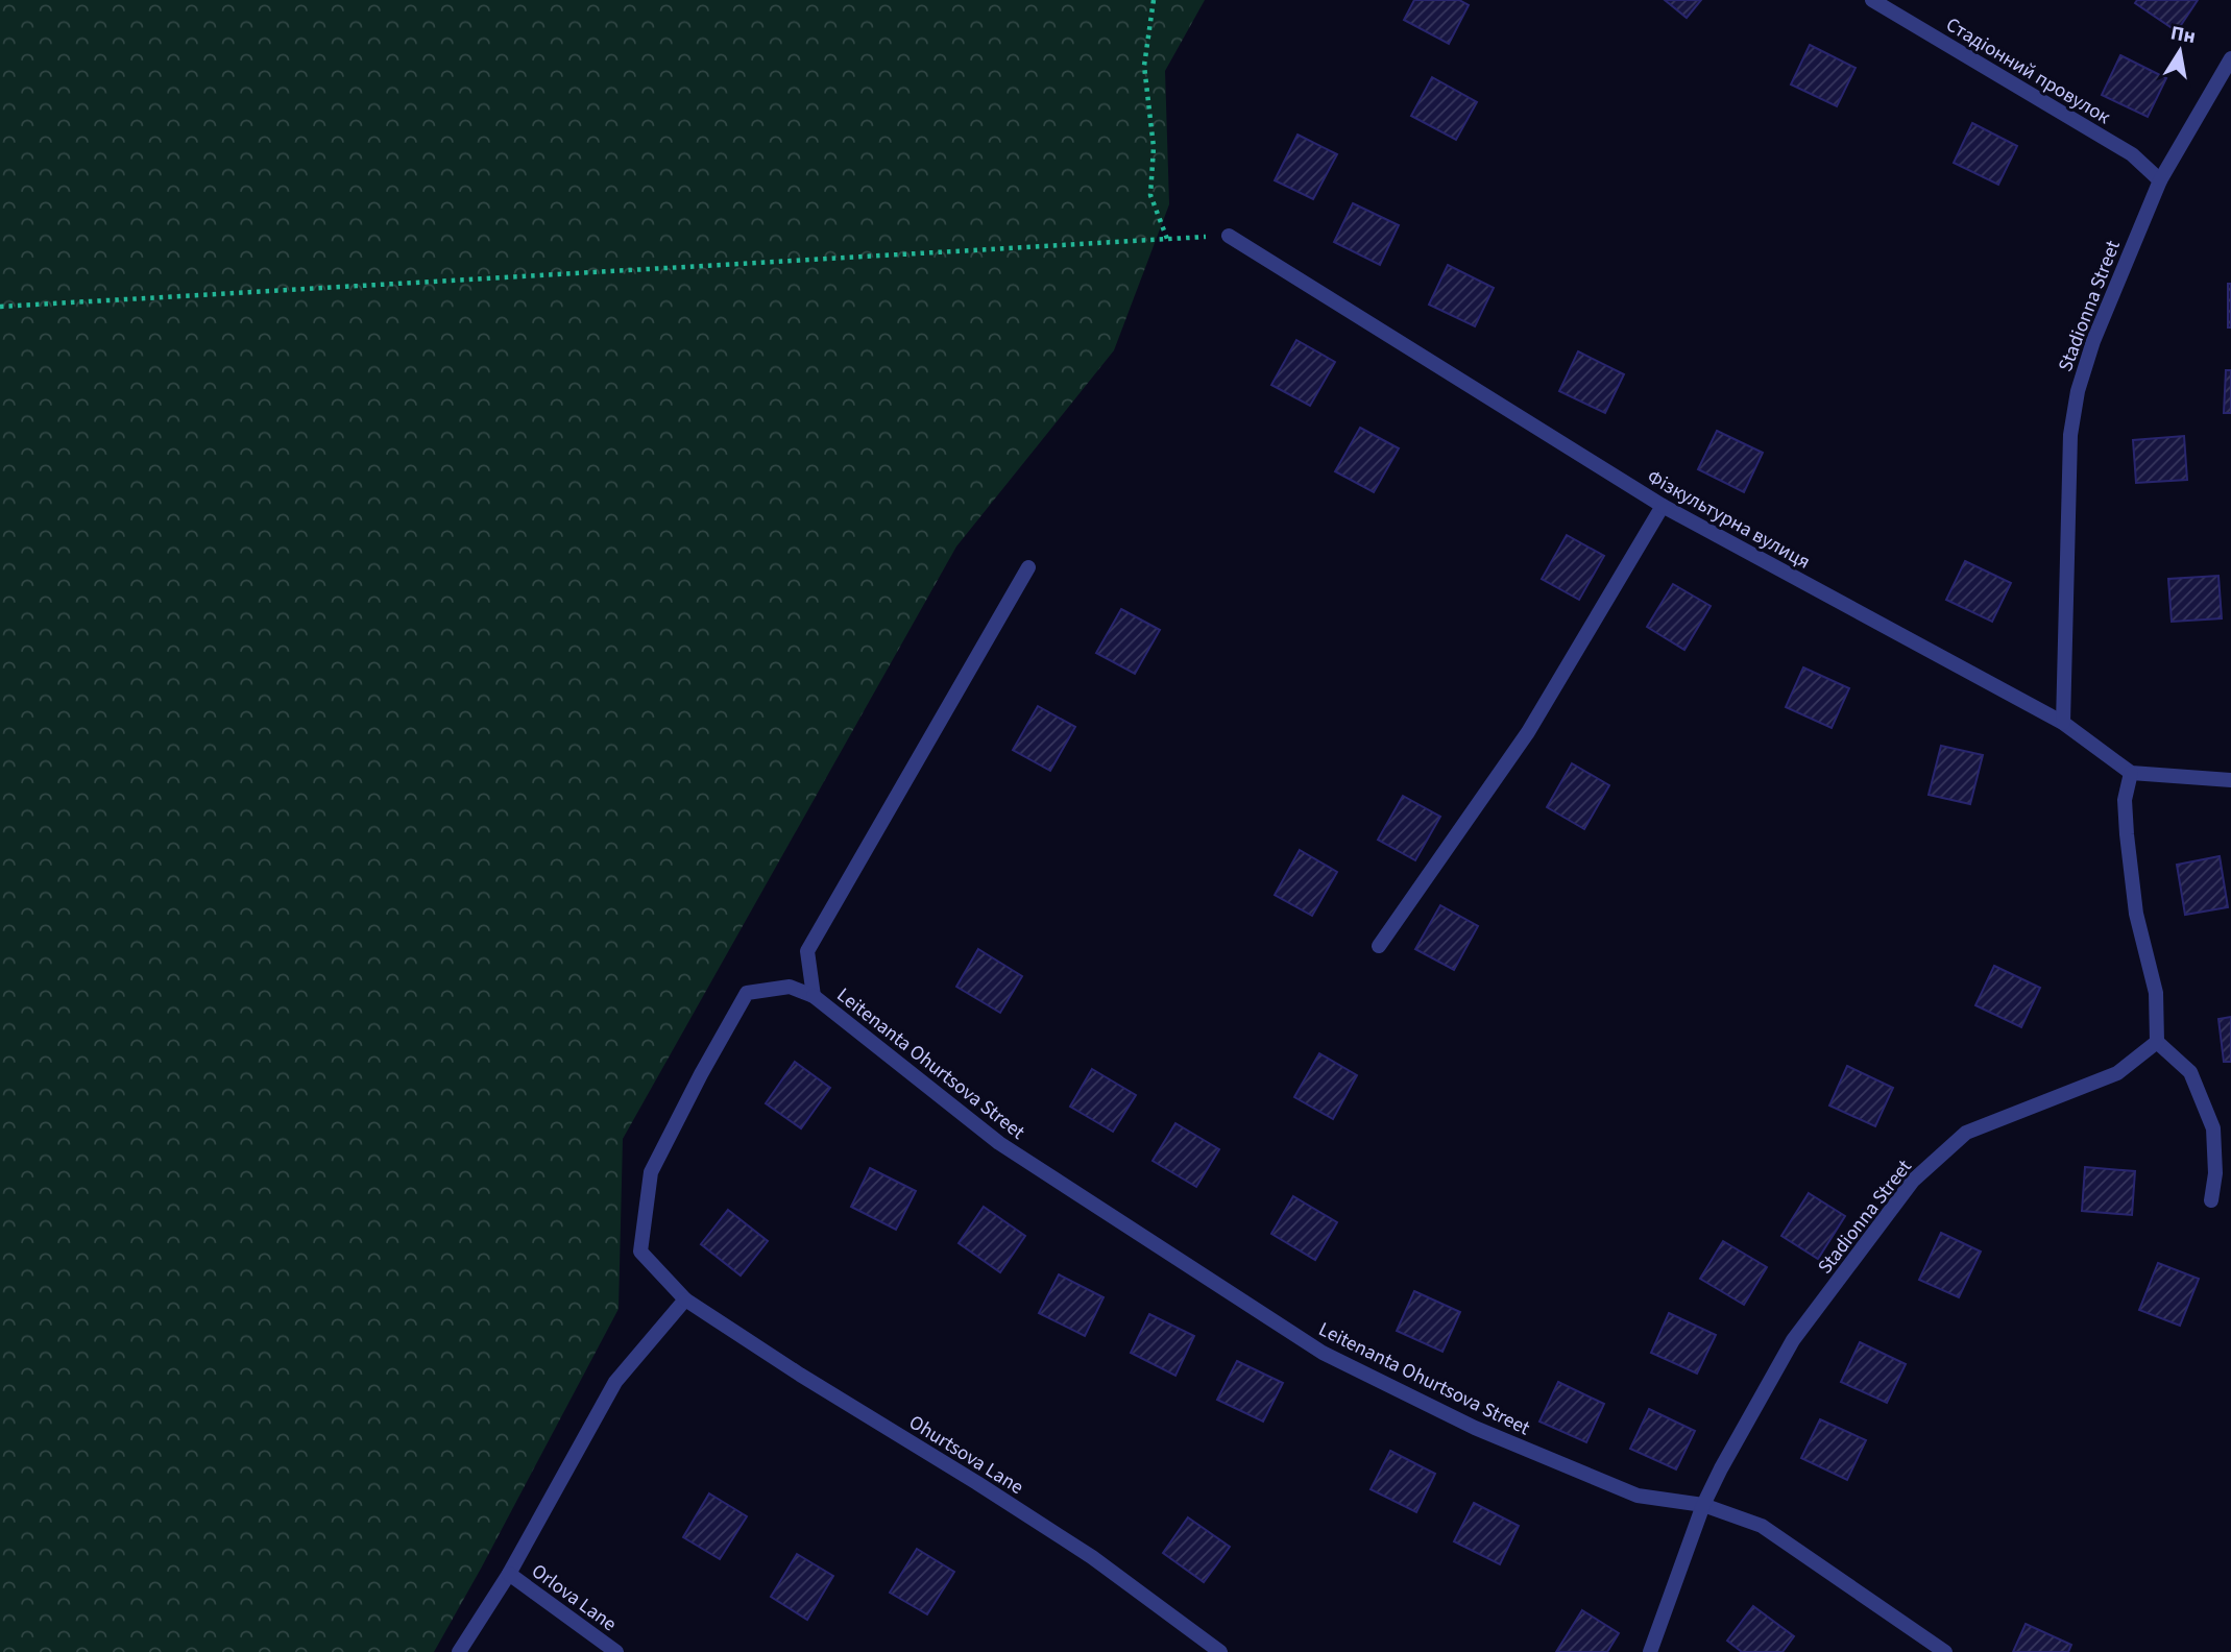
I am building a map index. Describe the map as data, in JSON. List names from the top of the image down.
{
  "streets": {
    "street": [
      "Стадіонний провулок",
      "Stadionna Street",
      "Фізкультурна вулиця",
      "Leitenanta Ohurtsova Street",
      "Ohurtsova Lane",
      "Orlova Lane"
    ]
  },
  "crossings": [
    ["Стадіонний провулок", "Stadionna Street"],
    ["Stadionna Street", "Фізкультурна вулиця"],
    ["Stadionna Street", "Leitenanta Ohurtsova Street"],
    ["Leitenanta Ohurtsova Street", "Ohurtsova Lane"]
  ],
  "north": "top"
}
